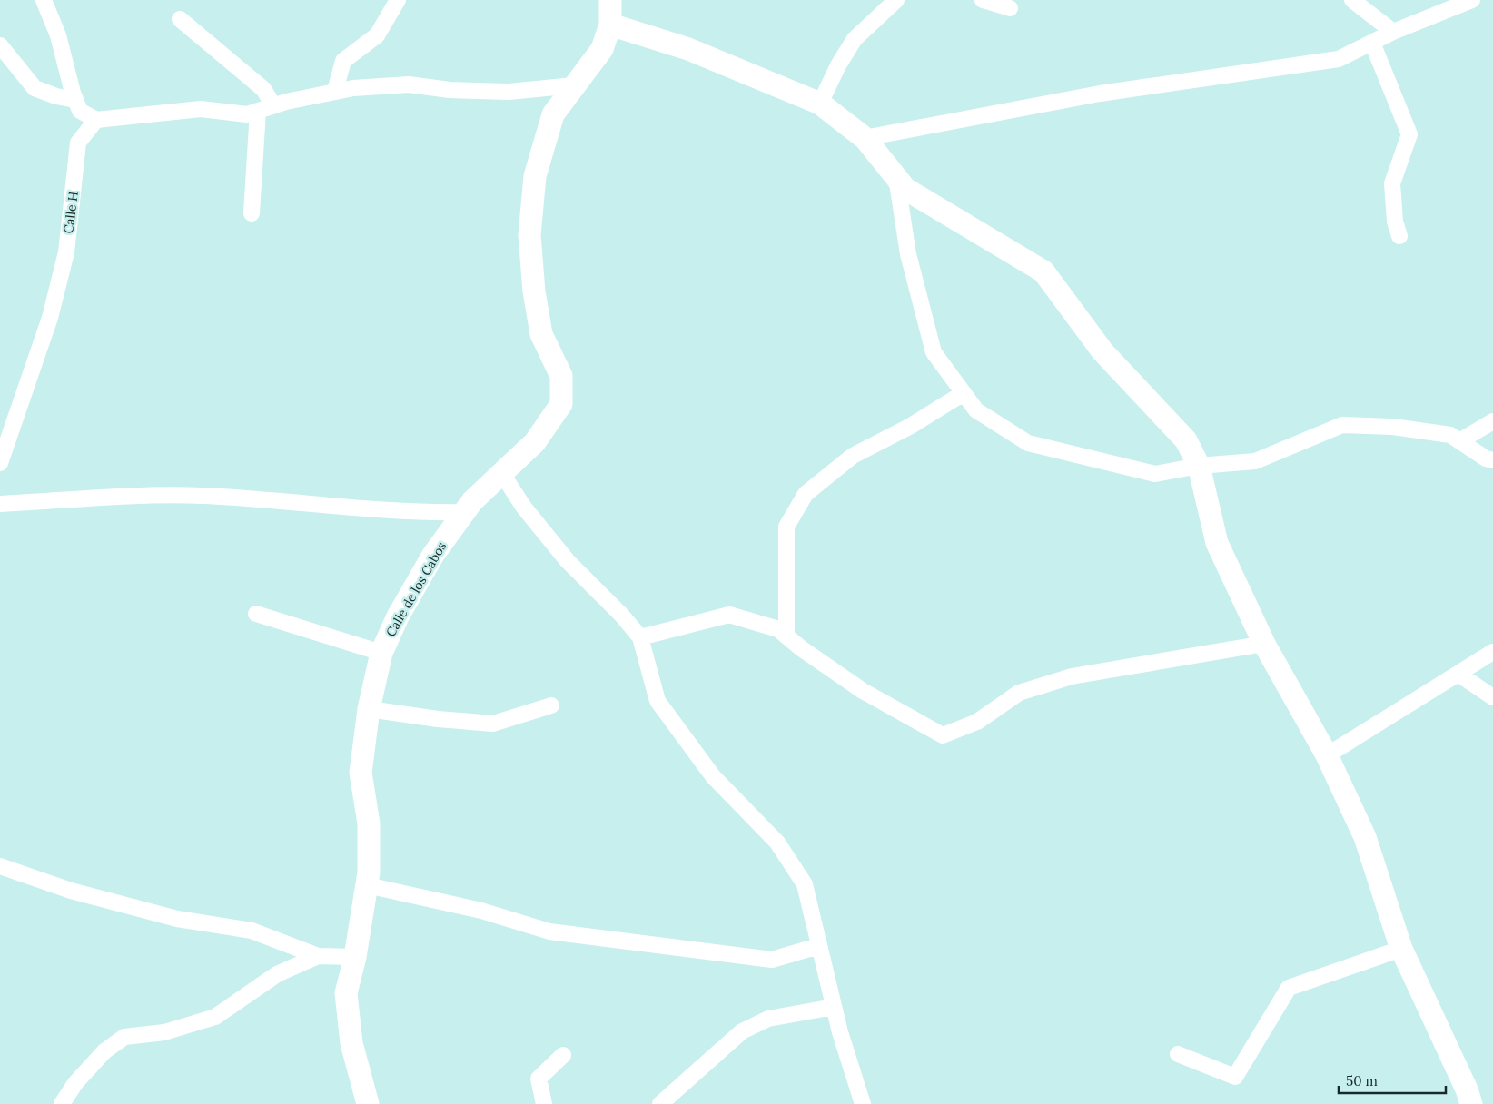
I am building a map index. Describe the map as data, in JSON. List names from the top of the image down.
{
  "streets": {
    "street": ["Calle H", "Calle de los Cabos"]
  },
  "scale_bar": "50 m"
}
